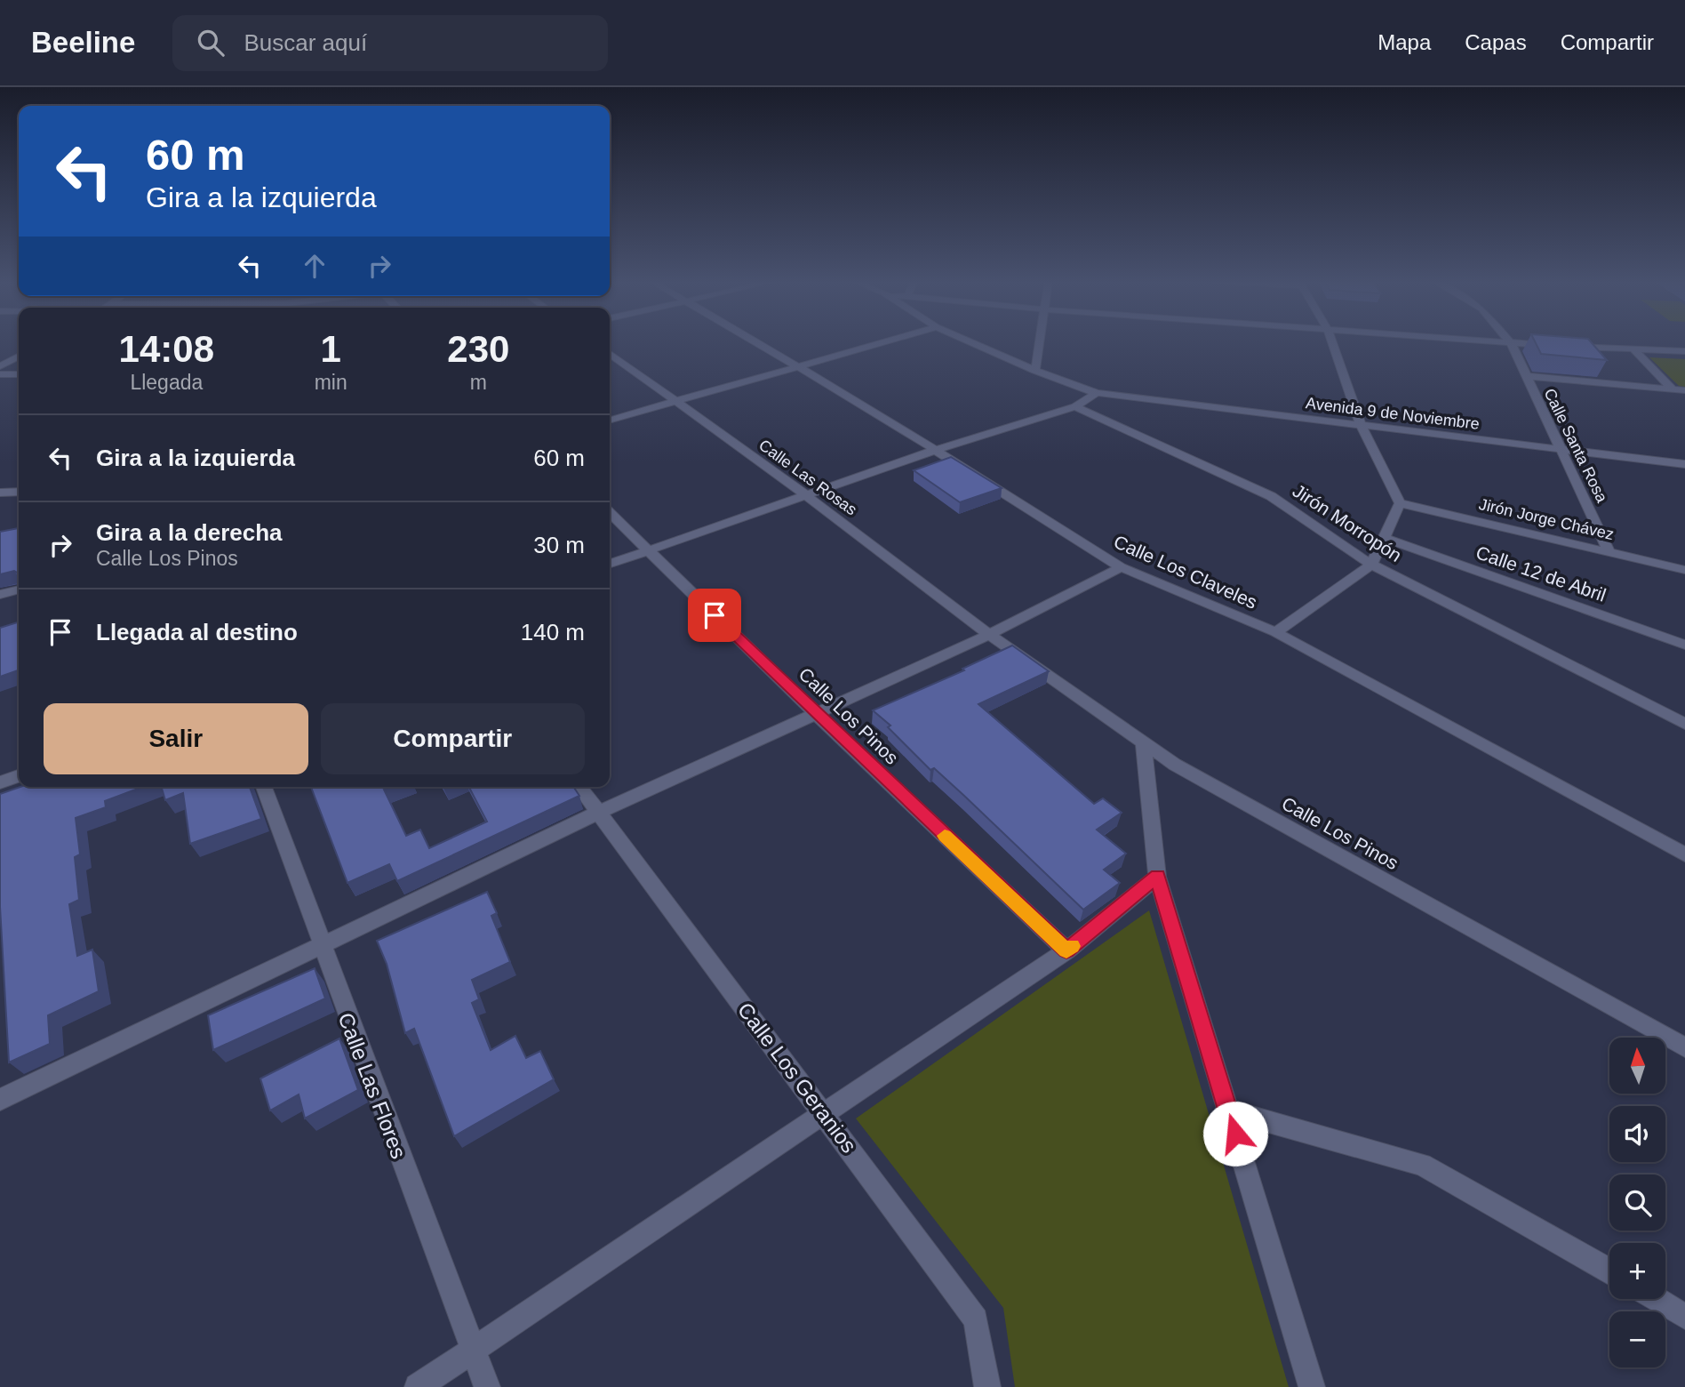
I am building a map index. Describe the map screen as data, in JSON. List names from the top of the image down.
{
  "streets": {
    "street": [
      "Avenida 9 de Noviembre",
      "Calle Santa Rosa",
      "Calle Las Rosas",
      "Jirón Jorge Chávez",
      "Jirón Morropón",
      "Calle Los Claveles",
      "Calle 12 de Abril",
      "Calle Los Pinos",
      "Calle Los Geranios",
      "Calle Las Flores"
    ]
  },
  "crossings": [
    ["Avenida 9 de Noviembre", "Calle Santa Rosa"],
    ["Calle Santa Rosa", "Jirón Jorge Chávez"],
    ["Calle Las Rosas", "Calle Los Pinos"]
  ],
  "north": "top",
  "page": {
    "header": "Beeline",
    "search": "Buscar aquí",
    "nav": ["Mapa", "Capas", "Compartir"],
    "turn": ["60 m", "Gira a la izquierda"],
    "eta": [
      "14:08",
      "Llegada",
      "1",
      "min",
      "230",
      "m"
    ],
    "list": [
      {
        "name": "Gira a la izquierda",
        "value": "60 m"
      },
      {
        "name": "Gira a la derecha",
        "note": "Calle Los Pinos",
        "value": "30 m"
      },
      {
        "name": "Llegada al destino",
        "value": "140 m"
      }
    ],
    "buttons": ["Salir", "Compartir"],
    "map_buttons": ["+", "−"]
  }
}
